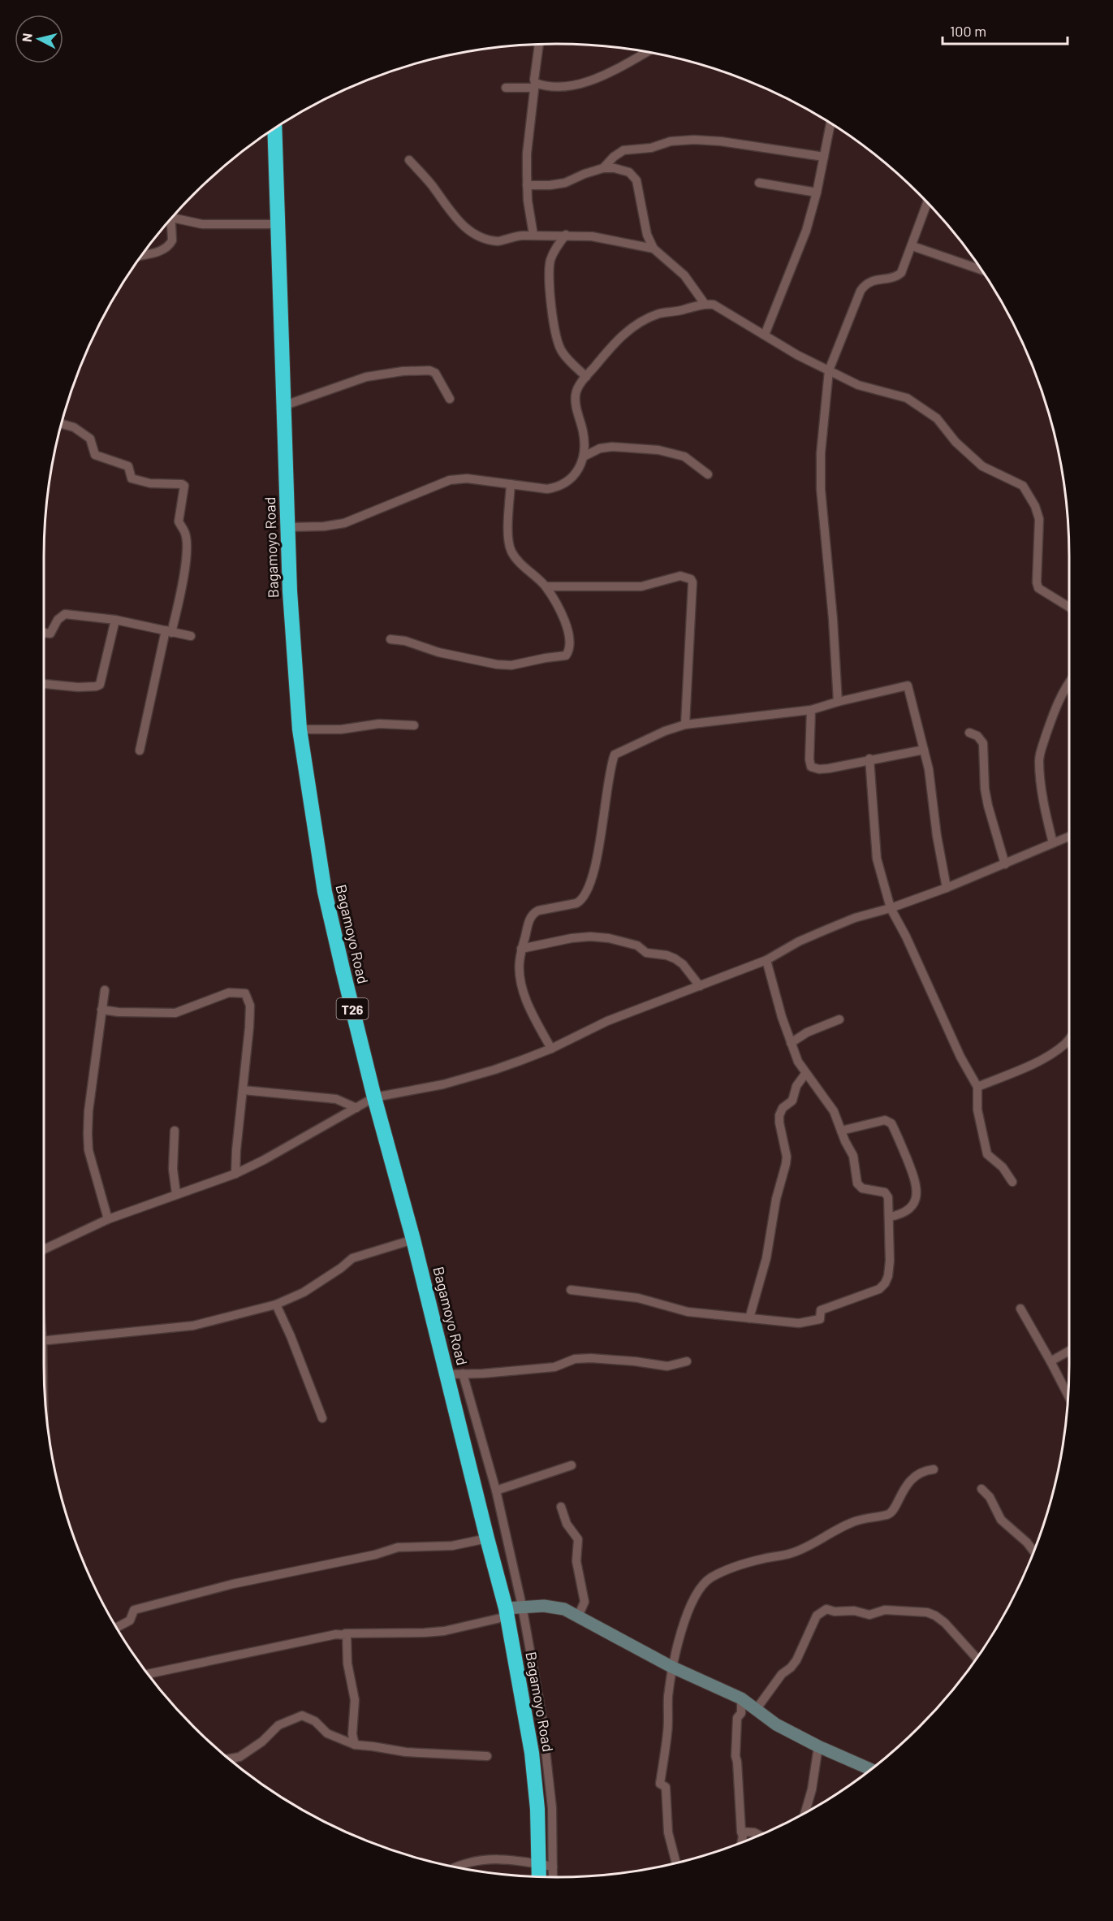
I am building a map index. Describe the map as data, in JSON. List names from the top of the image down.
{
  "streets": {
    "highway": ["Bagamoyo Road", "T26"]
  },
  "scale_bar": "100 m",
  "north": "left"
}
